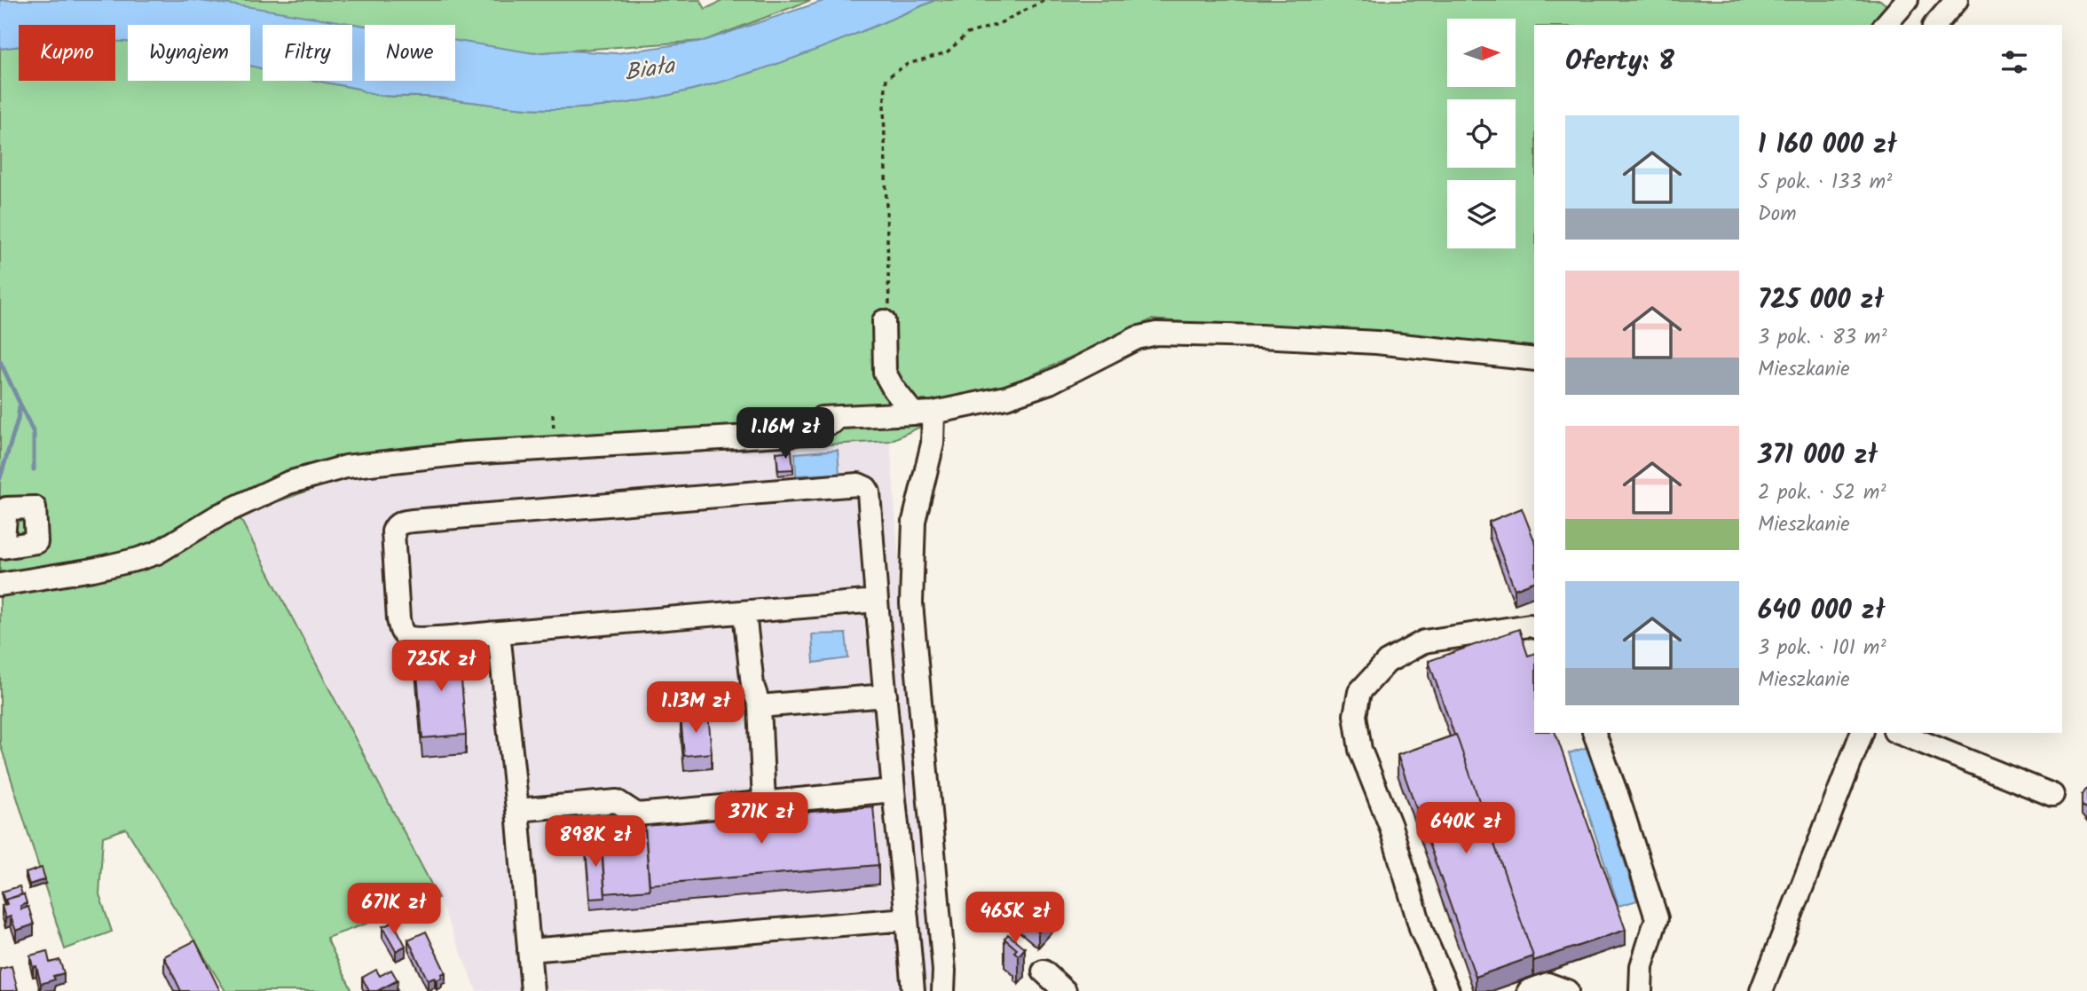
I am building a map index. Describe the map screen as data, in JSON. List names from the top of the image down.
{
  "water": ["Biała"],
  "north": "right",
  "page": {
    "chip": [
      "Kupno",
      "Wynajem",
      "Filtry",
      "Nowe"
    ],
    "heading": "Oferty: 8",
    "list": [
      {
        "name": "1 160 000 zł",
        "note": "5 pok. · 133 m² · Dom"
      },
      {
        "name": "725 000 zł",
        "note": "3 pok. · 83 m² · Mieszkanie"
      },
      {
        "name": "371 000 zł",
        "note": "2 pok. · 52 m² · Mieszkanie"
      },
      {
        "name": "640 000 zł",
        "note": "3 pok. · 101 m² · Mieszkanie"
      }
    ],
    "price": [
      "1.16M zł",
      "725K zł",
      "1.13M zł",
      "371K zł",
      "640K zł",
      "898K zł",
      "671K zł",
      "465K zł"
    ]
  }
}
